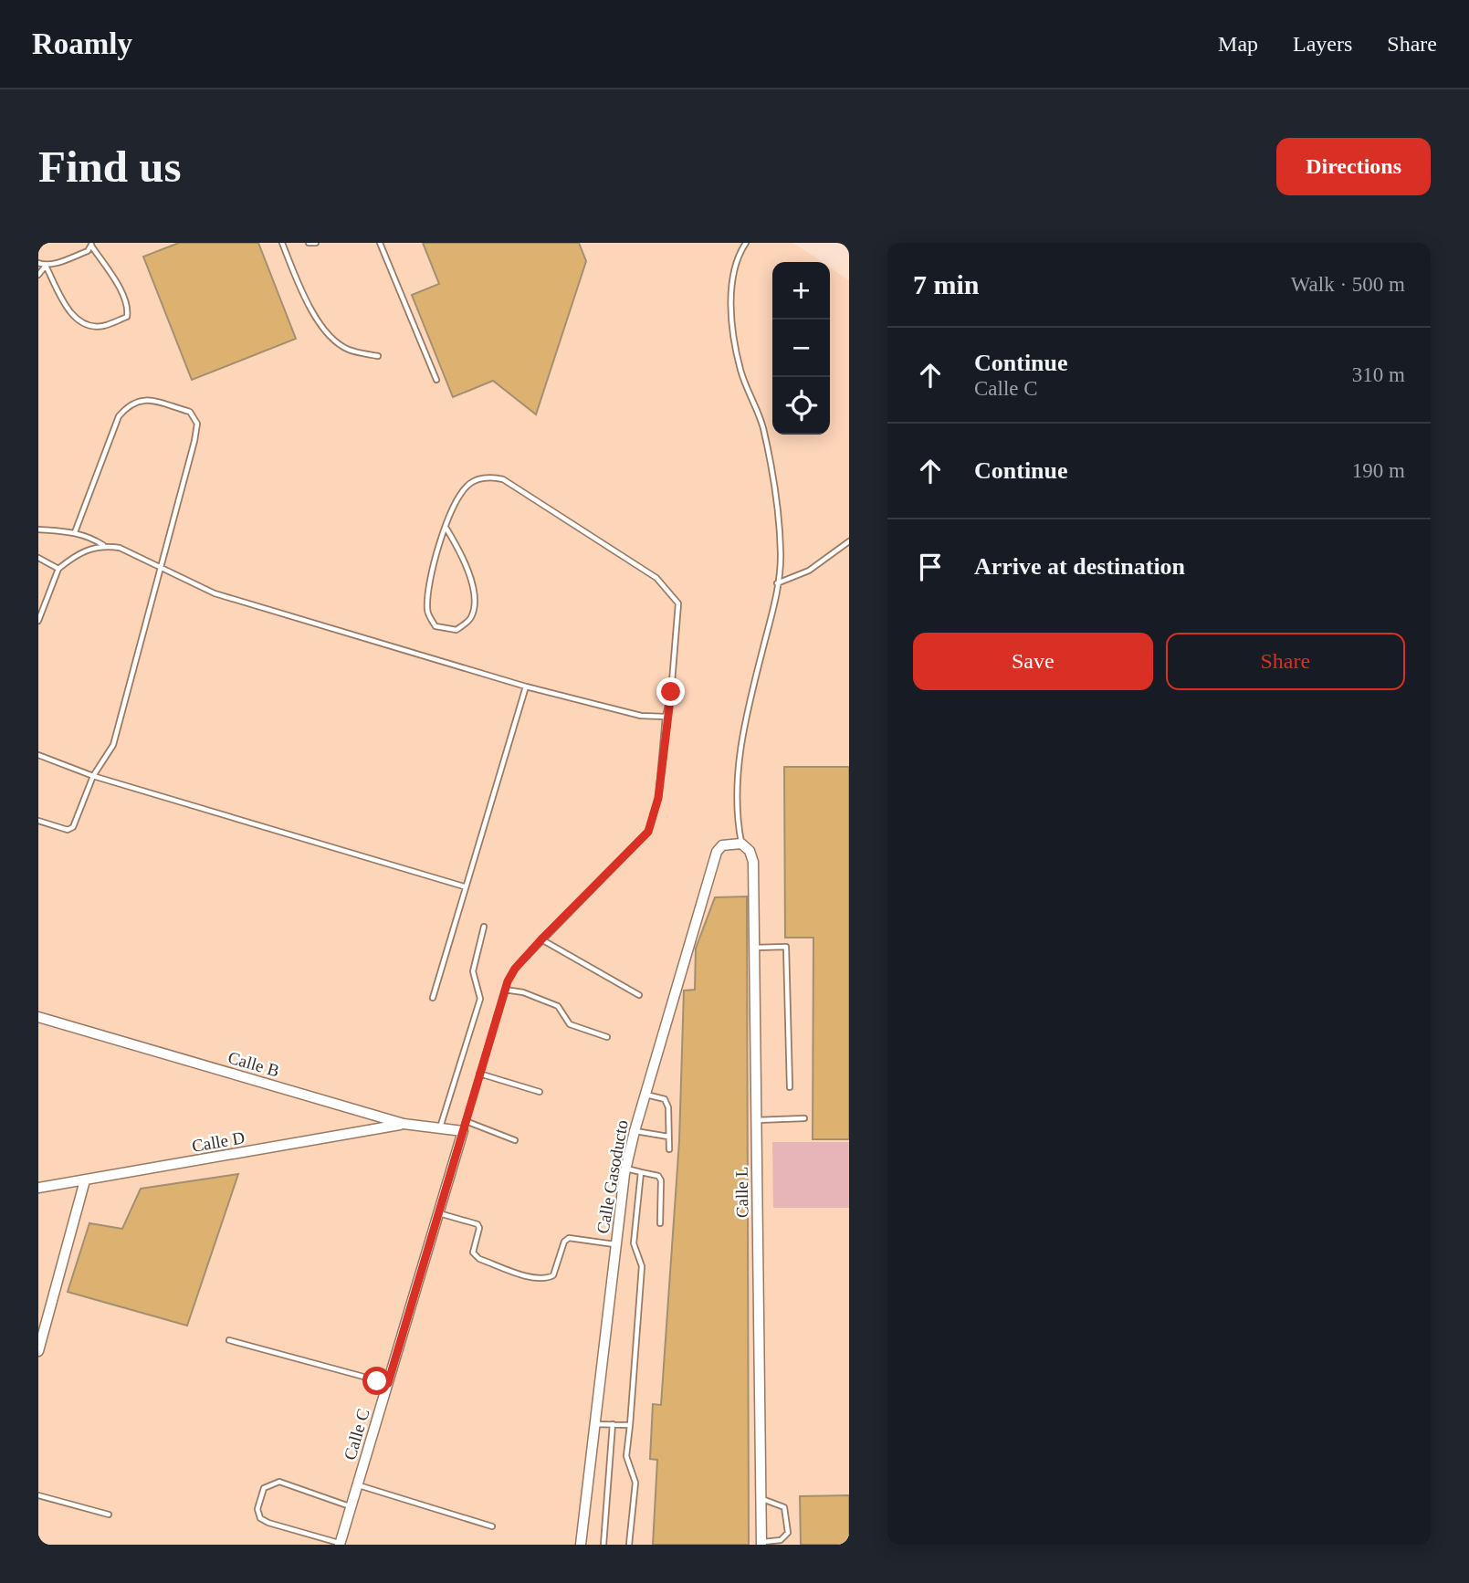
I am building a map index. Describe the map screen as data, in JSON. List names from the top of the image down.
{
  "streets": {
    "street": [
      "Calle B",
      "Calle D",
      "Calle Gasoducto",
      "Calle L",
      "Calle C"
    ]
  },
  "crossings": [
    ["Calle B", "Calle D"],
    ["Calle B", "Calle C"],
    ["Calle Gasoducto", "Calle L"]
  ],
  "page": {
    "header": "Roamly",
    "nav": ["Map", "Layers", "Share"],
    "buttons": [
      "Directions",
      ["Save", "Share"]
    ],
    "title": "Find us",
    "heading": ["7 min", "Walk · 500 m"],
    "map_buttons": ["+", "−"],
    "list": [
      ["Continue", "Calle C", "310 m"],
      ["Continue", "190 m"],
      "Arrive at destination"
    ]
  }
}
